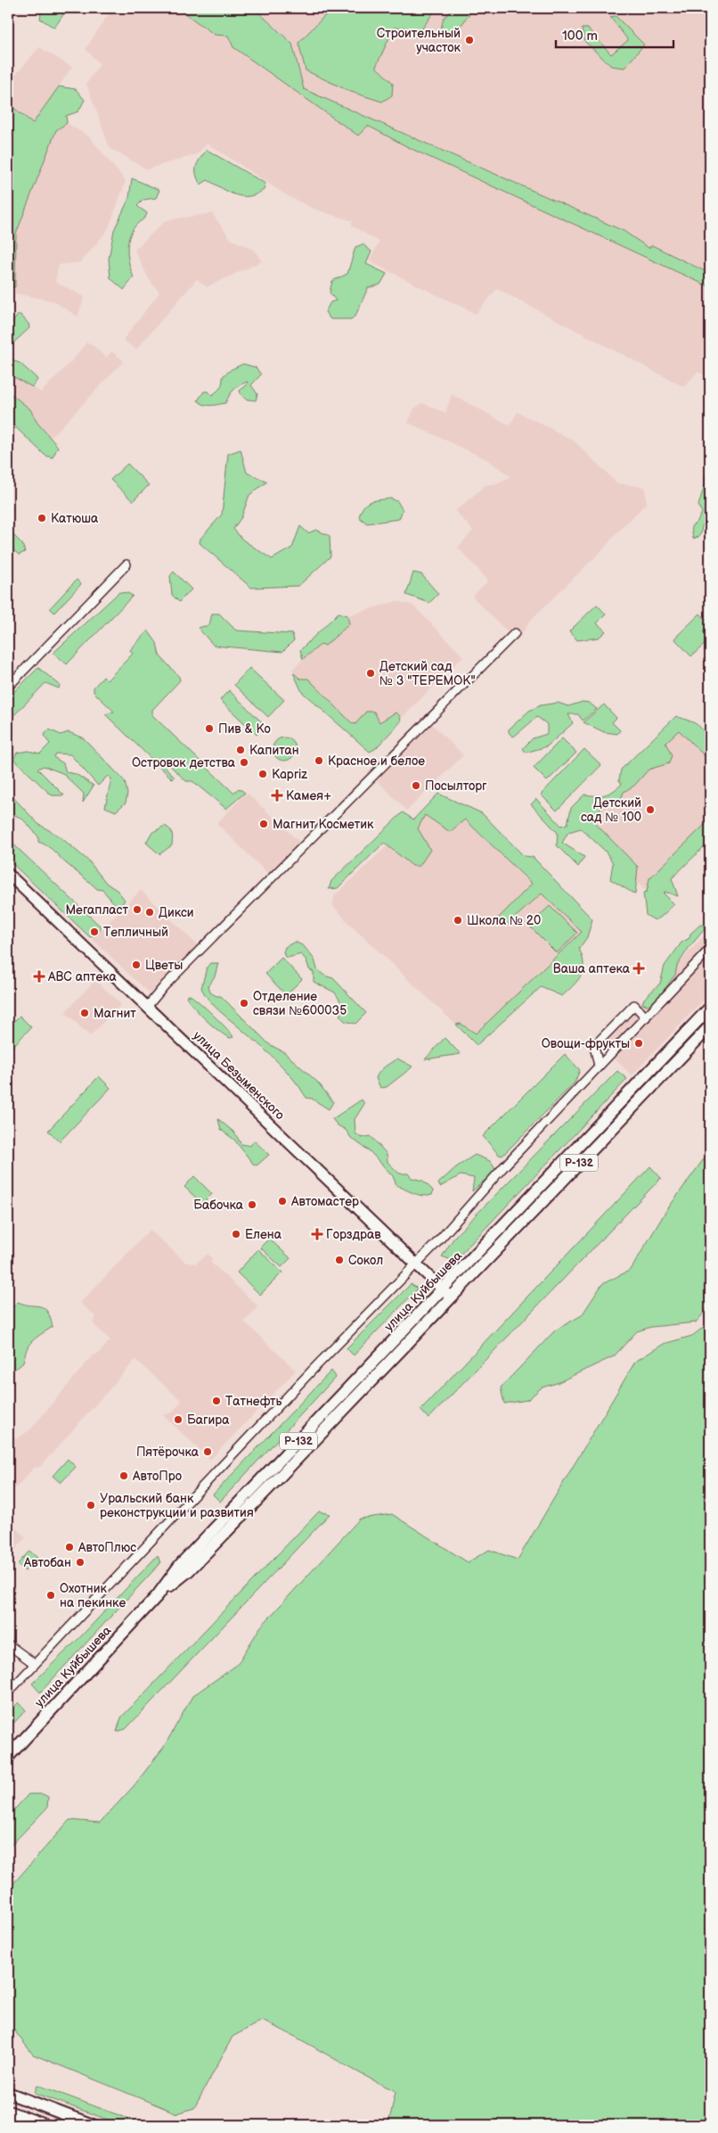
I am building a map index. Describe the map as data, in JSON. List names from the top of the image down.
{
  "streets": {
    "highway": ["Р-132", "улица Куйбышева"],
    "main road": ["улица Безыменского"]
  },
  "crossings": [
    ["улица Безыменского", "улица Куйбышева"]
  ],
  "places": {
    "other": [
      "Строительный участок",
      "Катюша",
      "Детский сад № 3 \"ТЕРЕМОК\"",
      "Пив & Ко",
      "Капитан",
      "Красное и белое",
      "Островок детства",
      "Kapriz",
      "Посылторг",
      "Детский сад № 100",
      "Магнит Косметик",
      "Мегапласт",
      "Дикси",
      "Школа № 20",
      "Тепличный",
      "Цветы",
      "Отделение связи №600035",
      "Магнит",
      "Овощи-фрукты",
      "Автомастер",
      "Бабочка",
      "Елена",
      "Сокол",
      "Татнефть",
      "Багира",
      "Пятёрочка",
      "АвтоПро",
      "Уральский банк реконструкции и развития",
      "АвтоПлюс",
      "Автобан",
      "Охотник на пекинке"
    ],
    "health": [
      "Камея+",
      "Ваша аптека",
      "АВС аптека",
      "Горздрав"
    ]
  },
  "scale_bar": "100 m"
}
